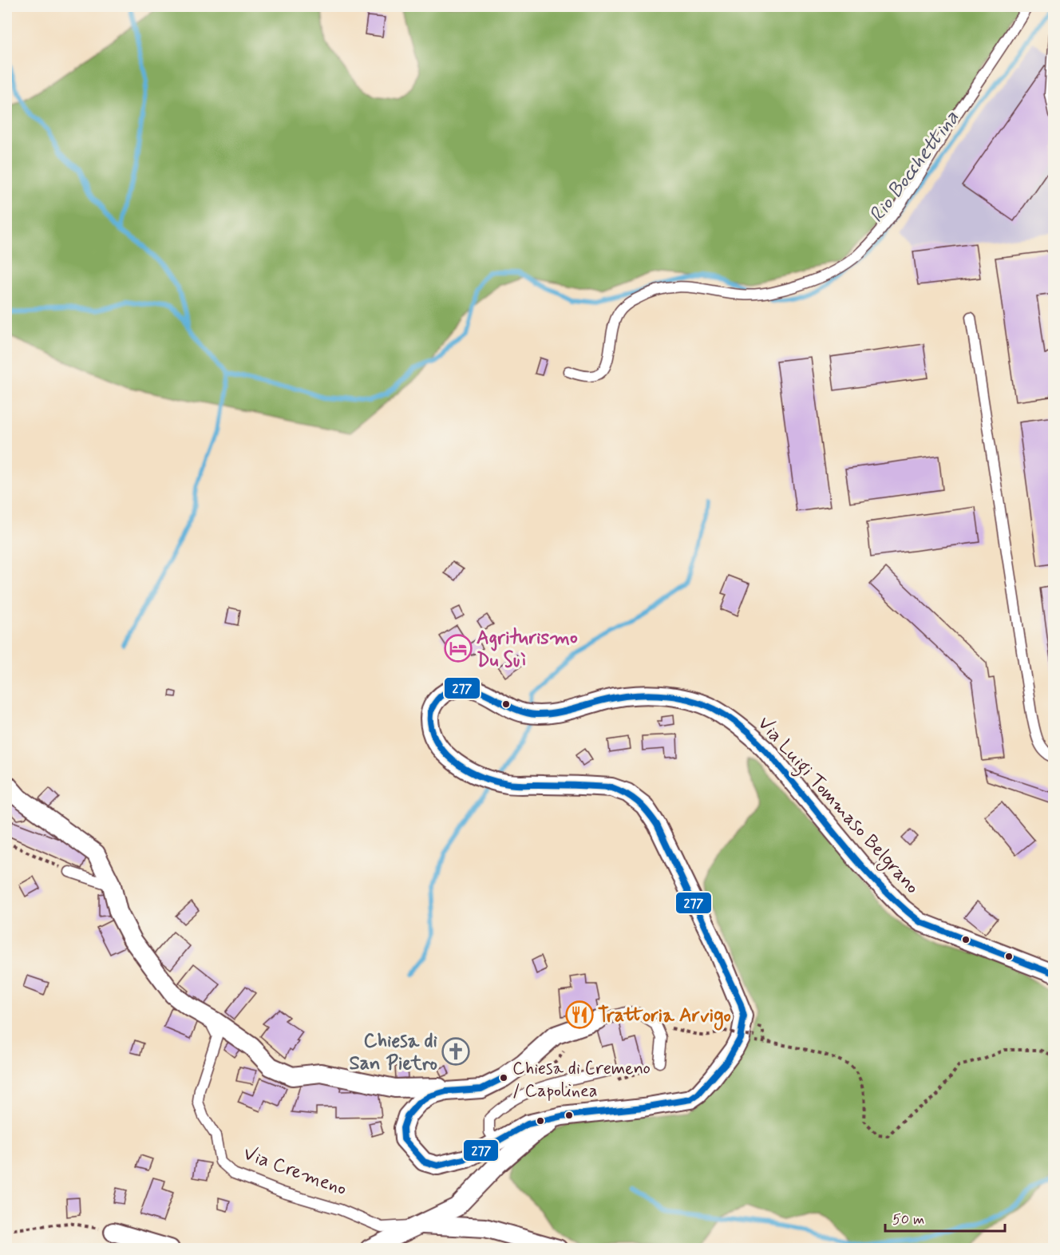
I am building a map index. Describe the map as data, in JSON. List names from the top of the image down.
{
  "streets": {
    "street": ["Via Luigi Tommaso Belgrano", "Via Cremeno"]
  },
  "crossings": [
    ["Via Luigi Tommaso Belgrano", "Via Cremeno"]
  ],
  "water": ["Rio Bocchettina"],
  "places": {
    "hotel": ["Agriturismo Du Suì"],
    "restaurant": ["Trattoria Arvigo"],
    "church": ["Chiesa di San Pietro"],
    "other": ["Chiesa di Cremeno / Capolinea"]
  },
  "lines": ["transit line 277"],
  "scale_bar": "50 m"
}
